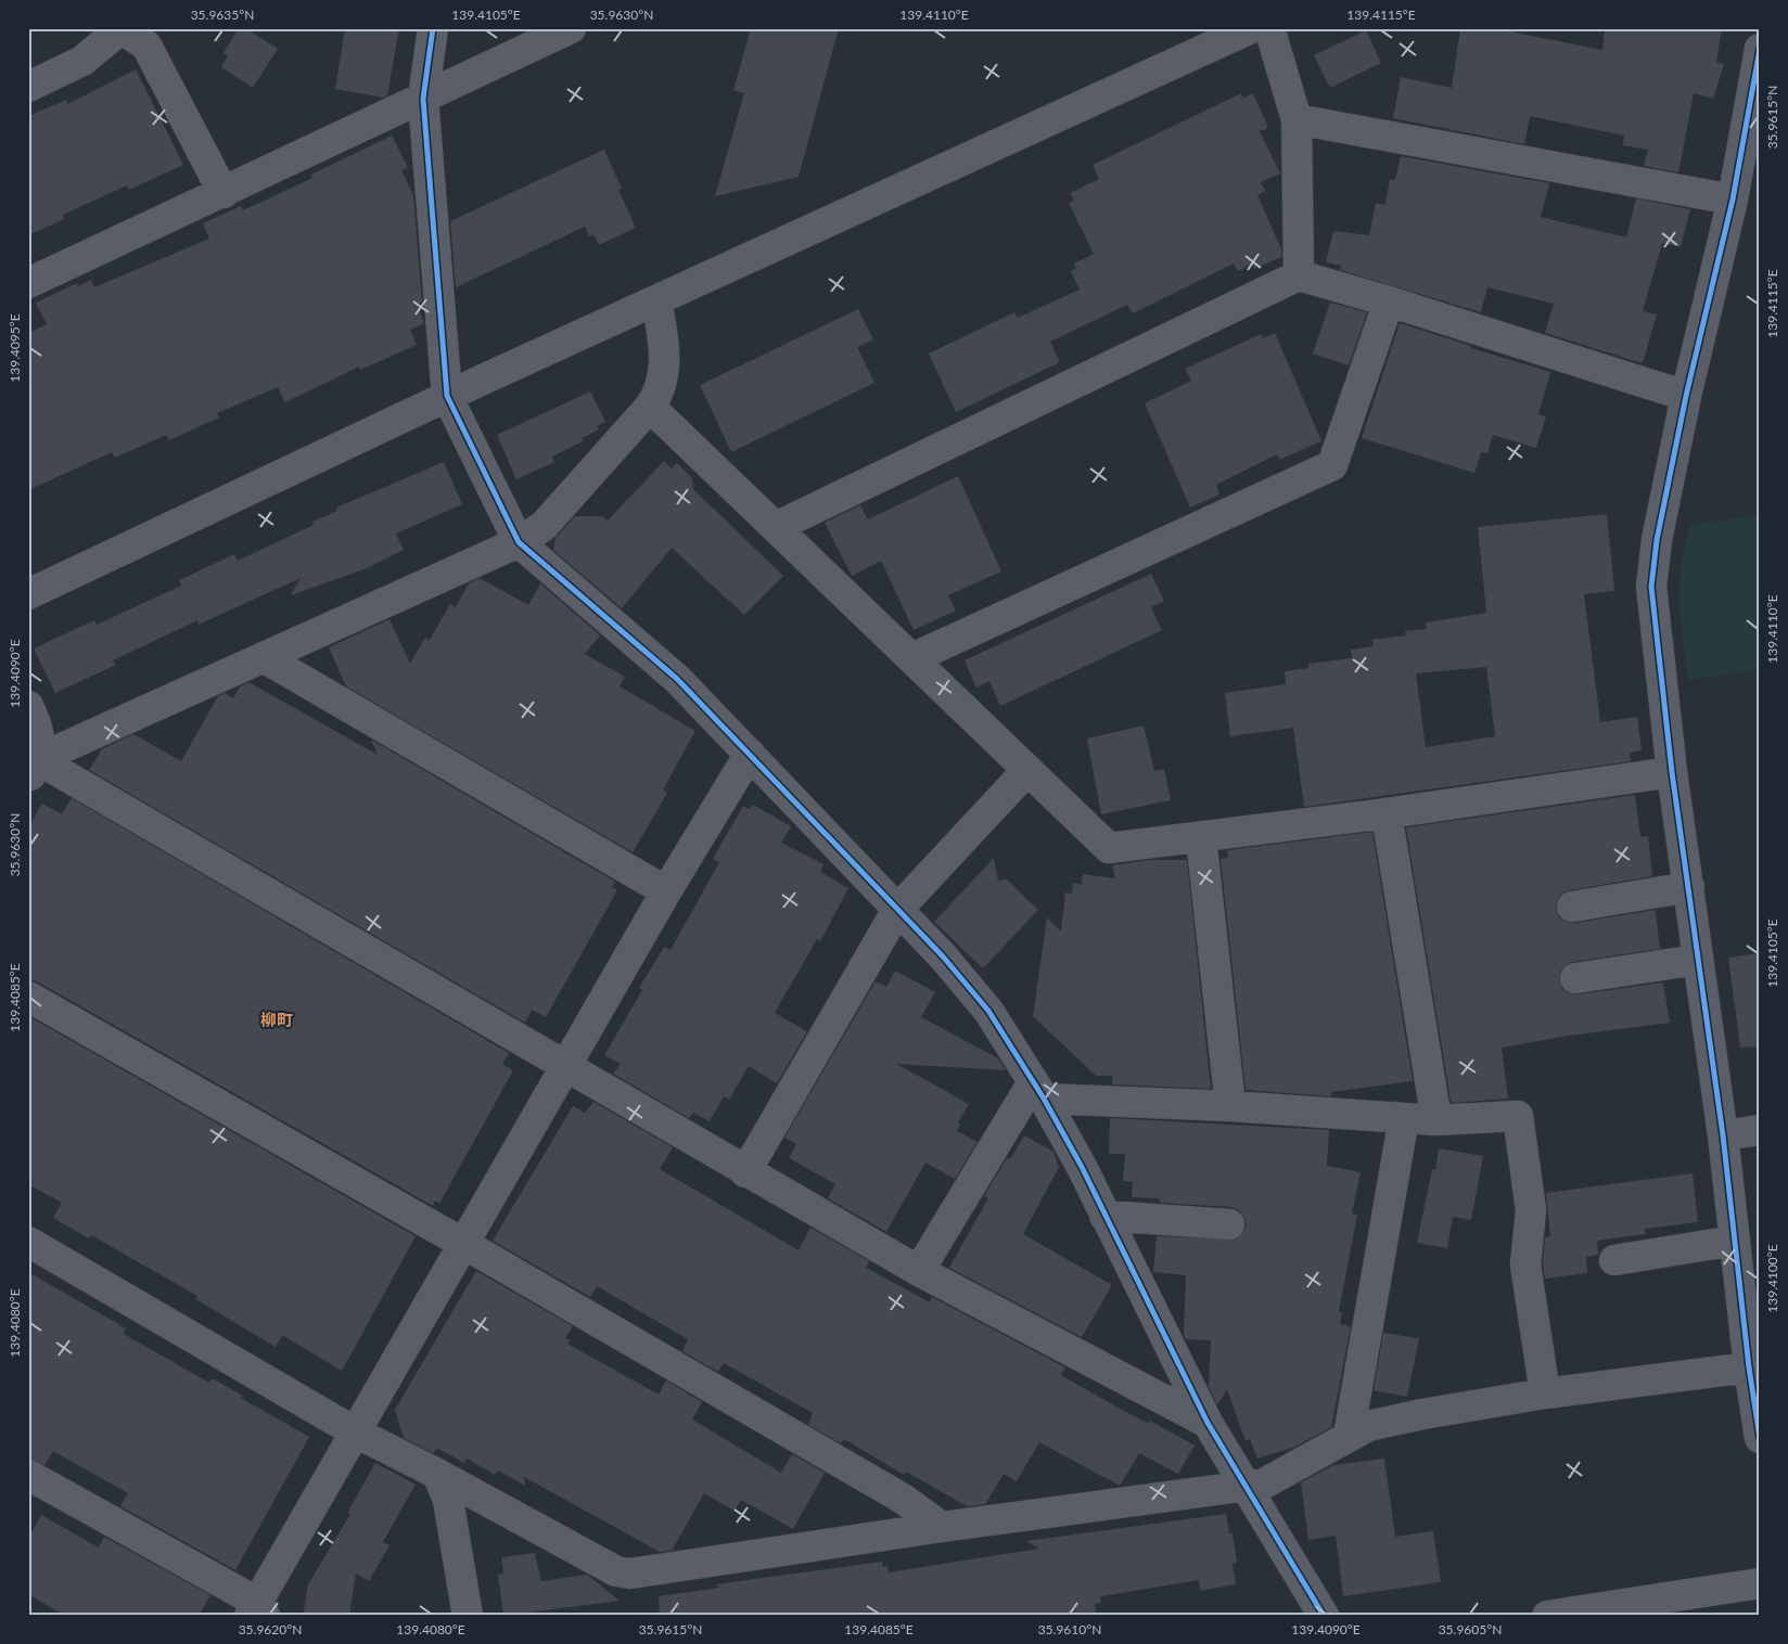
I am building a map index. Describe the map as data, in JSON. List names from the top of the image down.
{
  "districts": ["柳町"],
  "coordinates": [
    "35.9635°N",
    "139.4105°E",
    "35.9630°N",
    "139.4110°E",
    "139.4115°E",
    "35.9615°N",
    "139.4095°E",
    "139.4090°E",
    "139.4085°E",
    "139.4100°E",
    "139.4080°E",
    "35.9620°N",
    "35.9610°N",
    "35.9605°N"
  ]
}
